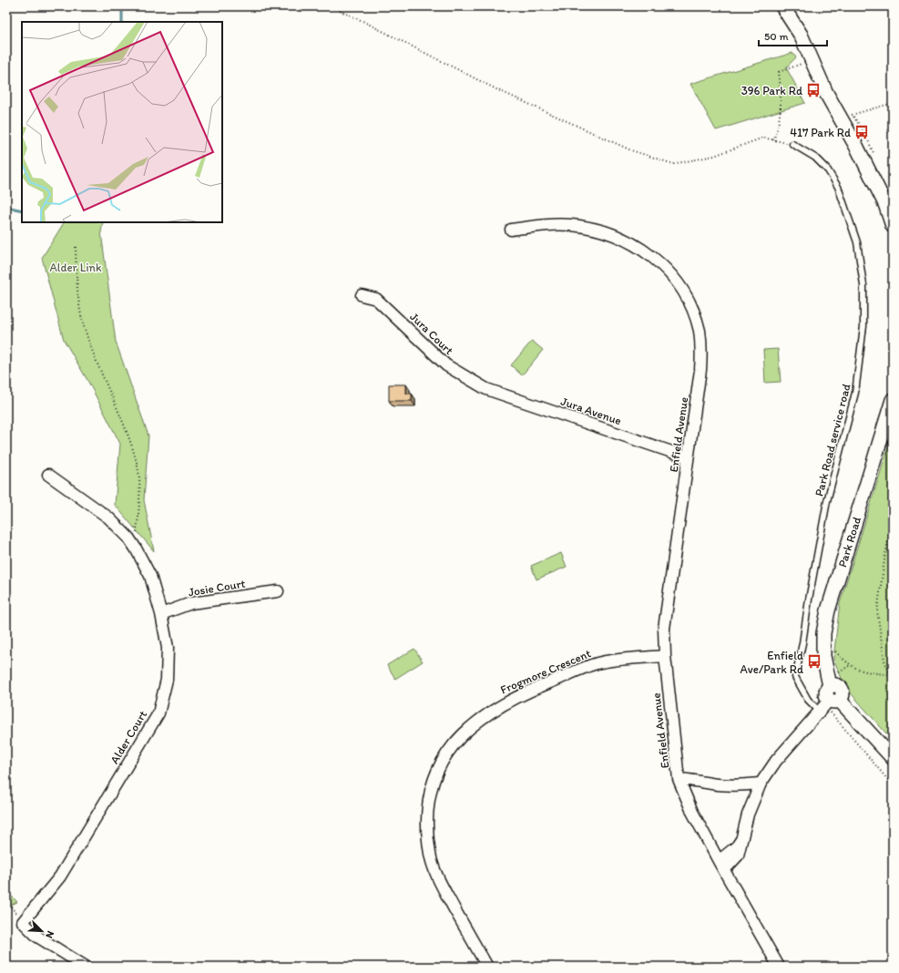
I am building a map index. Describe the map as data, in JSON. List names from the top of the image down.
{
  "streets": {
    "street": [
      "Jura Court",
      "Jura Avenue",
      "Enfield Avenue",
      "Park Road",
      "Josie Court",
      "Frogmore Crescent",
      "Alder Court"
    ],
    "lane": ["Park Road service road"]
  },
  "crossings": [
    ["Jura Court", "Jura Avenue"],
    ["Jura Avenue", "Enfield Avenue"],
    ["Enfield Avenue", "Frogmore Crescent"],
    ["Josie Court", "Alder Court"]
  ],
  "parks": ["Alder Link"],
  "places": {
    "bus stop": ["396 Park Rd", "417 Park Rd", "Enfield Ave/Park Rd"]
  },
  "scale_bar": "50 m",
  "north": "bottom right"
}
